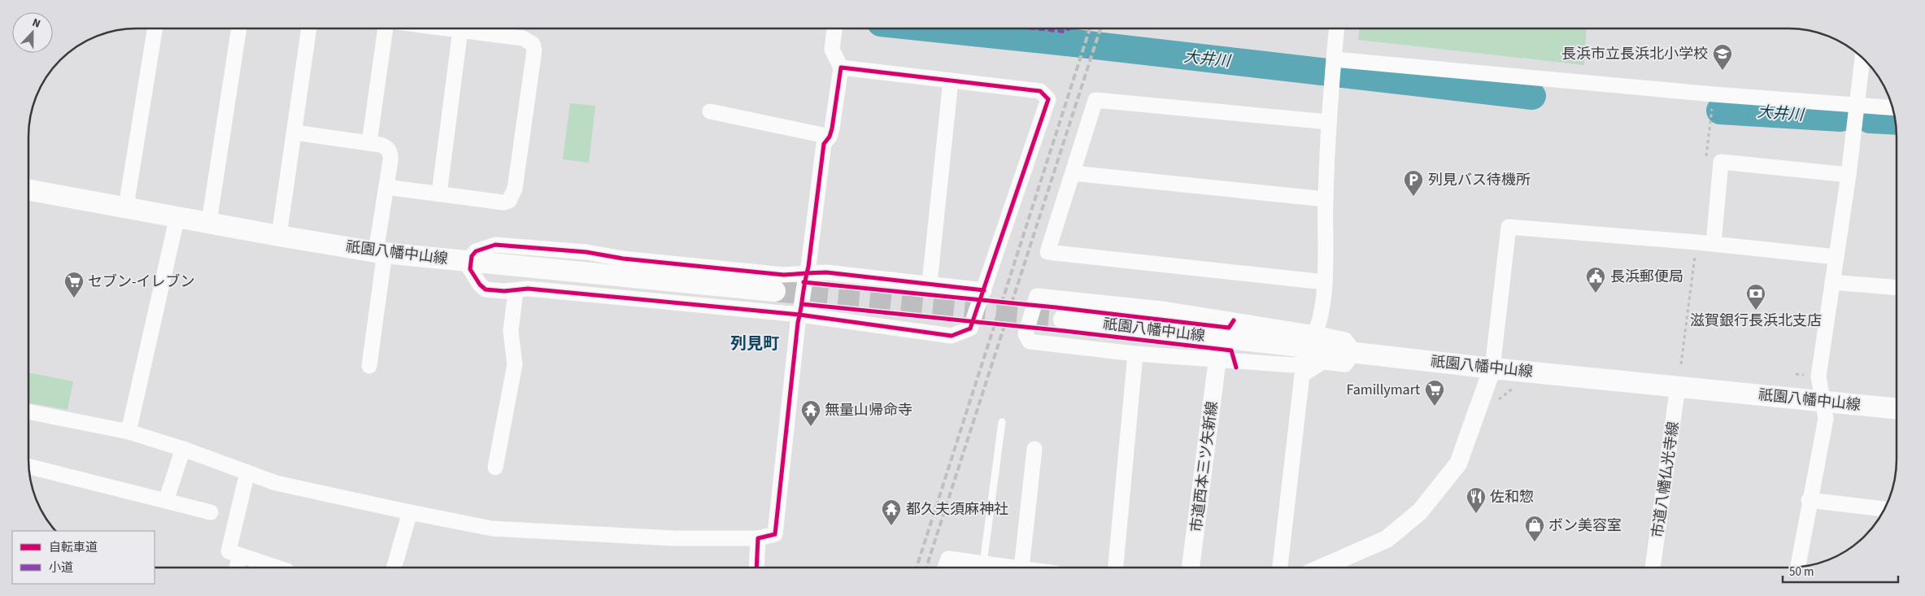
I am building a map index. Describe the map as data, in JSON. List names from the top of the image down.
{
  "streets": {
    "main road": ["祇園八幡中山線"],
    "street": ["市道西本三ツ矢新線", "市道八幡仏光寺線"]
  },
  "crossings": [
    ["祇園八幡中山線", "市道八幡仏光寺線"]
  ],
  "districts": ["列見町"],
  "water": ["大井川"],
  "places": {
    "school or university": ["長浜市立長浜北小学校"],
    "parking": ["列見バス待機所"],
    "public building": ["長浜郵便局"],
    "supermarket": ["セブン-イレブン", "Famillymart"],
    "bank": ["滋賀銀行長浜北支店"],
    "temple": ["無量山帰命寺", "都久夫須麻神社"],
    "restaurant": ["佐和惣"],
    "shop": ["ボン美容室"]
  },
  "legend": ["自転車道", "小道"],
  "scale_bar": "50 m",
  "north": "top"
}
